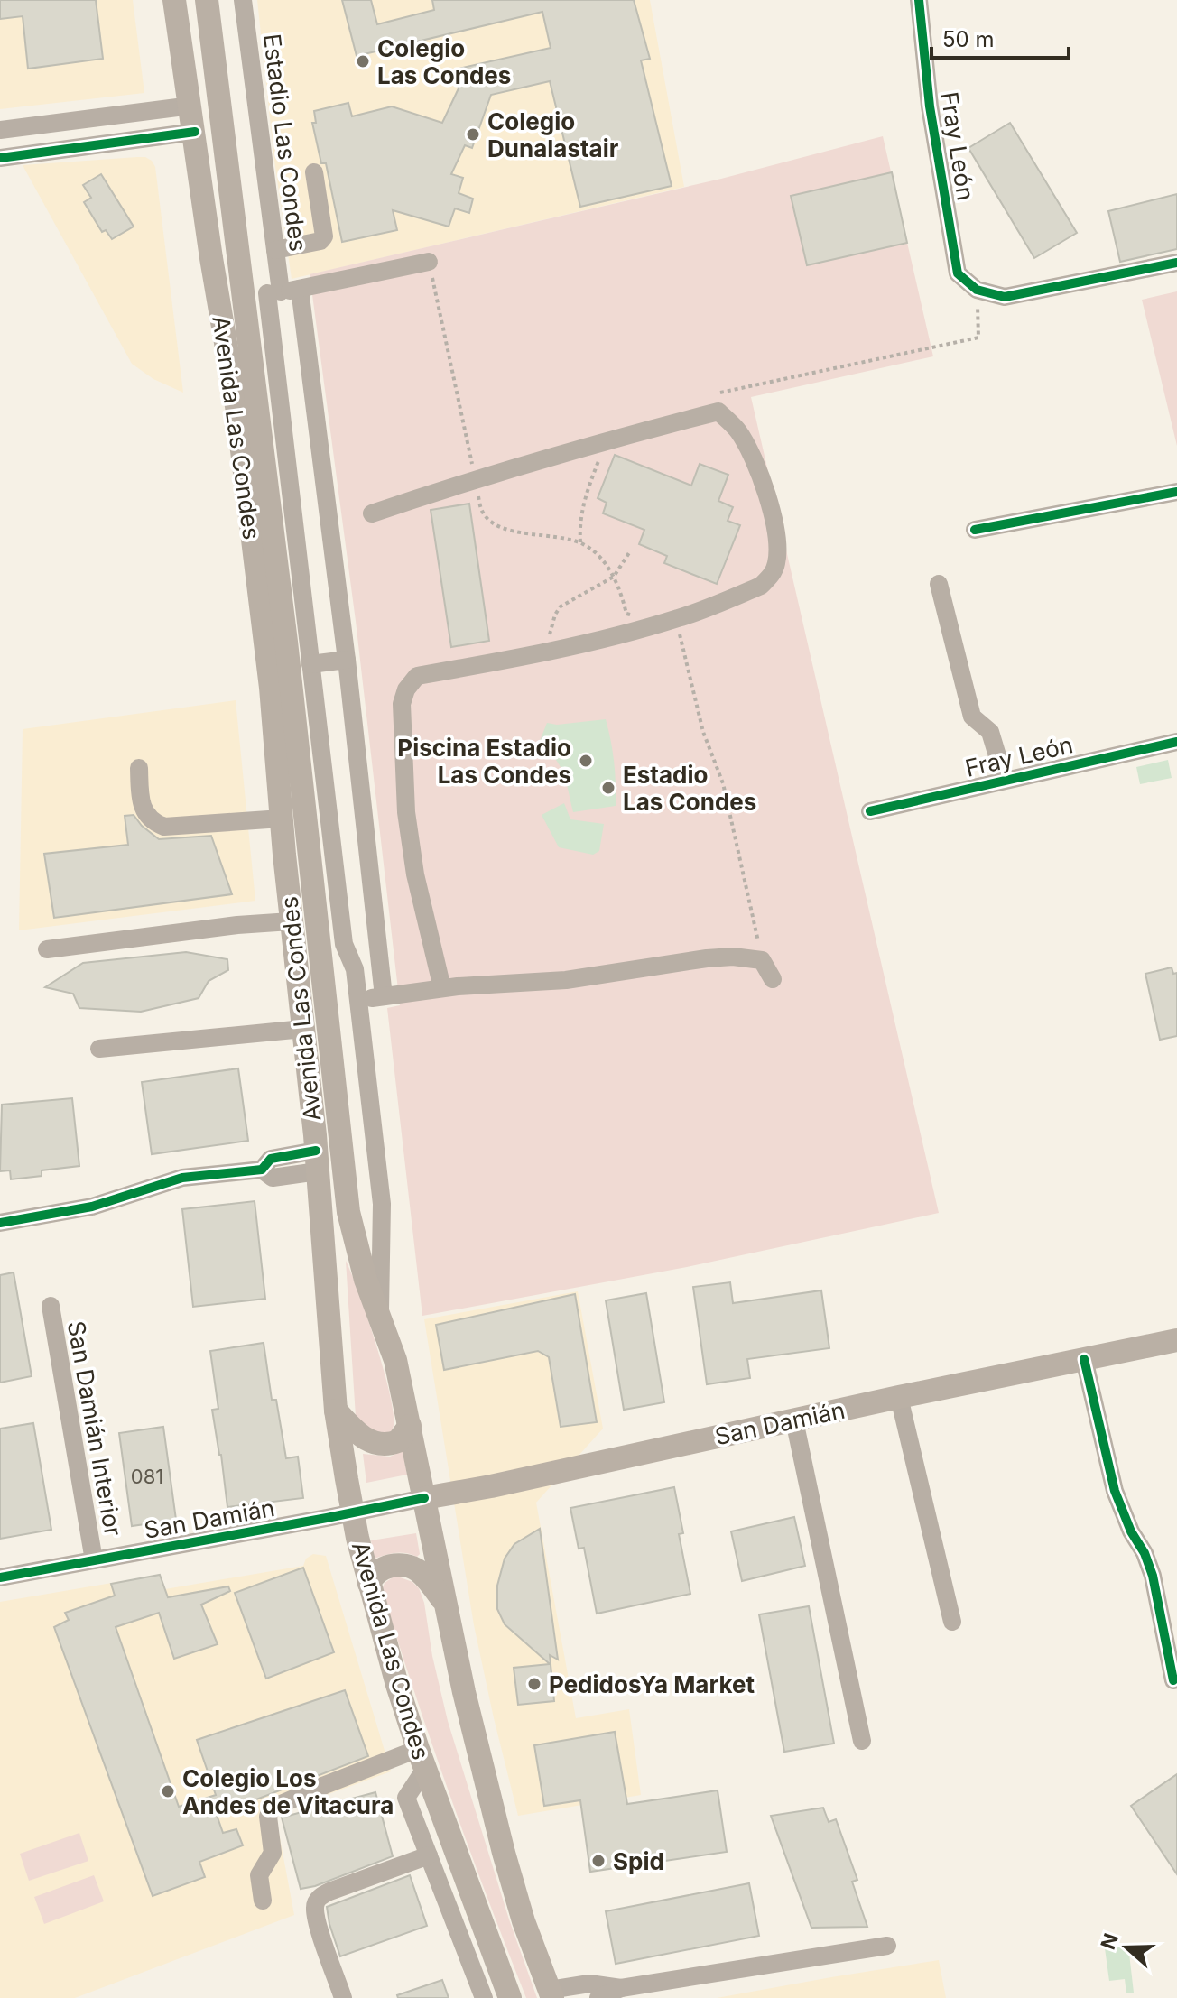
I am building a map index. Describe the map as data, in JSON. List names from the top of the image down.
{
  "streets": {
    "main road": ["Avenida Las Condes", "San Damián"],
    "street": ["Estadio Las Condes", "Fray León", "San Damián Interior"]
  },
  "crossings": [
    ["Estadio Las Condes", "Avenida Las Condes"],
    ["Avenida Las Condes", "San Damián"],
    ["San Damián", "San Damián Interior"]
  ],
  "places": [
    "Colegio Las Condes",
    "Colegio Dunalastair",
    "Piscina Estadio Las Condes",
    "Estadio Las Condes",
    "PedidosYa Market",
    "Colegio Los Andes de Vitacura",
    "Spid"
  ],
  "house_numbers": ["081"],
  "scale_bar": "50 m",
  "north": "left"
}
